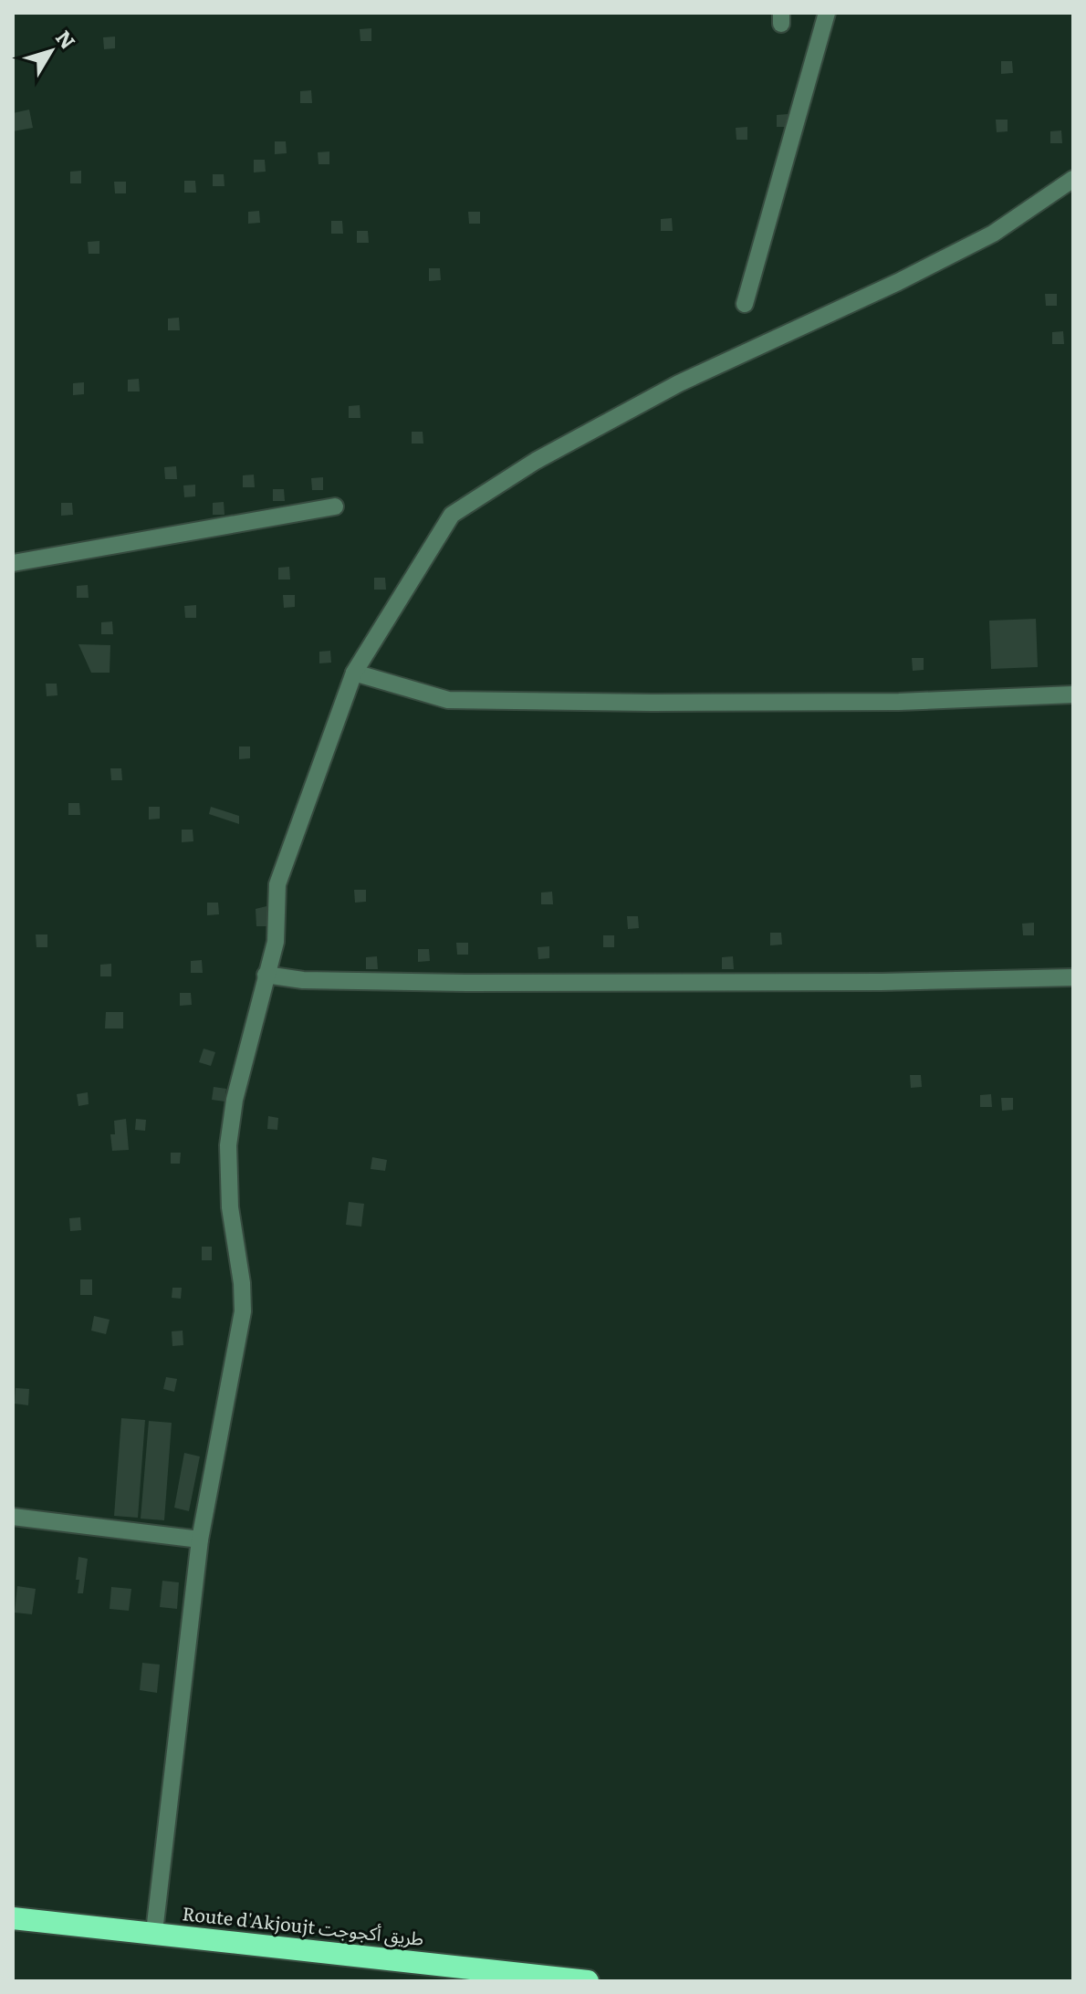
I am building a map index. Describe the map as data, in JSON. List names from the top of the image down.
{
  "streets": {
    "highway": ["Route d'Akjoujt طريق أكجوجت"]
  },
  "north": "top right"
}
